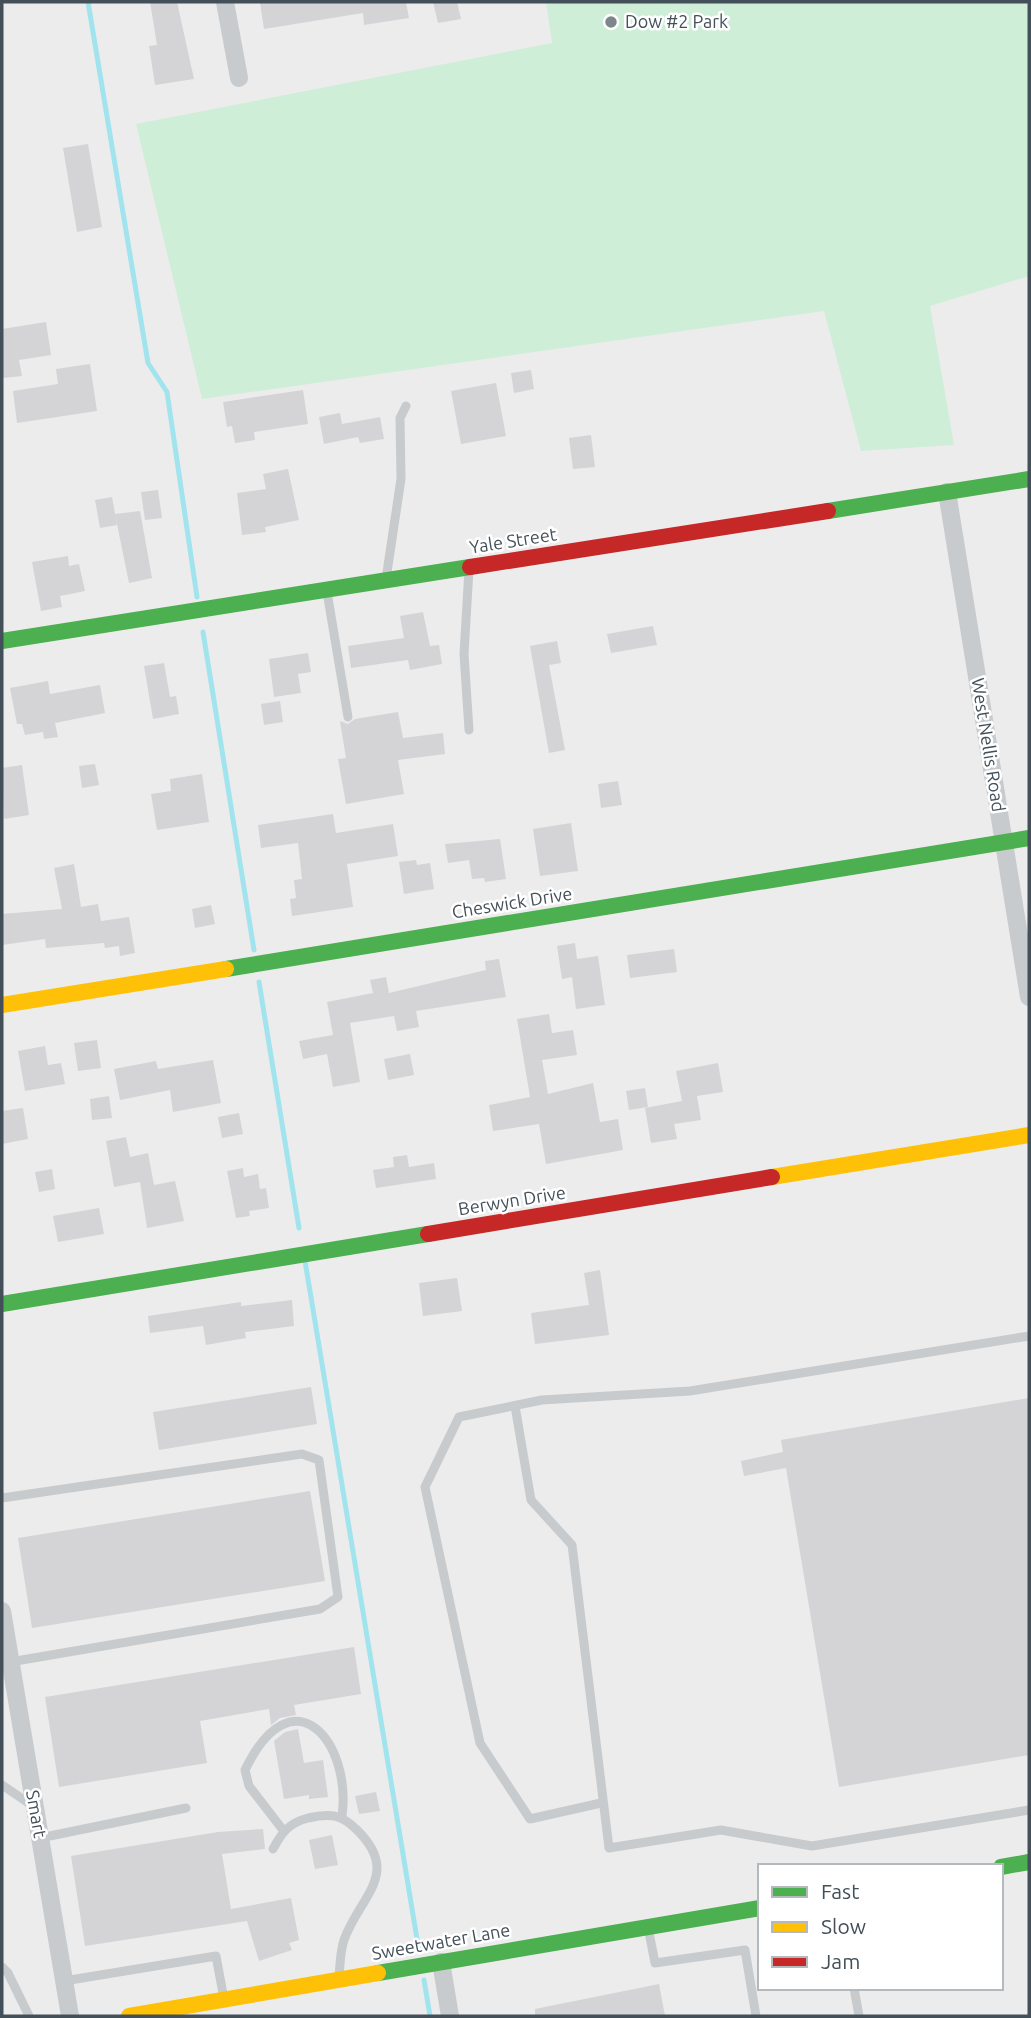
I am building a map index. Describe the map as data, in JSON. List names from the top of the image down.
{
  "streets": {
    "street": [
      "Yale Street",
      "West Nellis Road",
      "Cheswick Drive",
      "Berwyn Drive",
      "Smart",
      "Sweetwater Lane"
    ]
  },
  "crossings": [
    ["Yale Street", "West Nellis Road"],
    ["West Nellis Road", "Cheswick Drive"]
  ],
  "places": ["Dow #2 Park"],
  "legend": ["Fast", "Slow", "Jam"]
}
